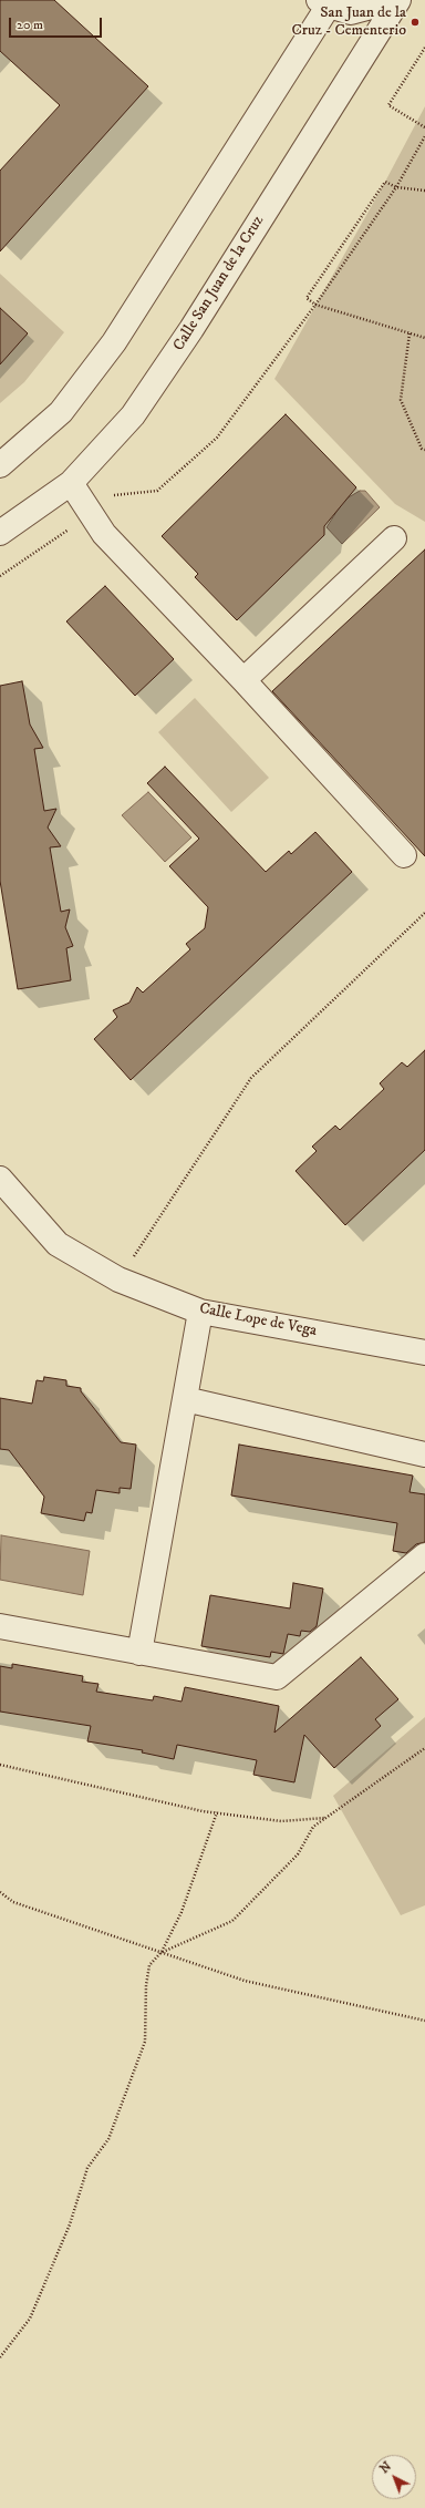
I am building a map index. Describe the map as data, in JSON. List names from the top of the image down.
{
  "streets": {
    "street": ["Calle San Juan de la Cruz", "Calle Lope de Vega"]
  },
  "places": ["San Juan de la Cruz - Cementerio"],
  "scale_bar": "20 m",
  "north": "top left"
}
